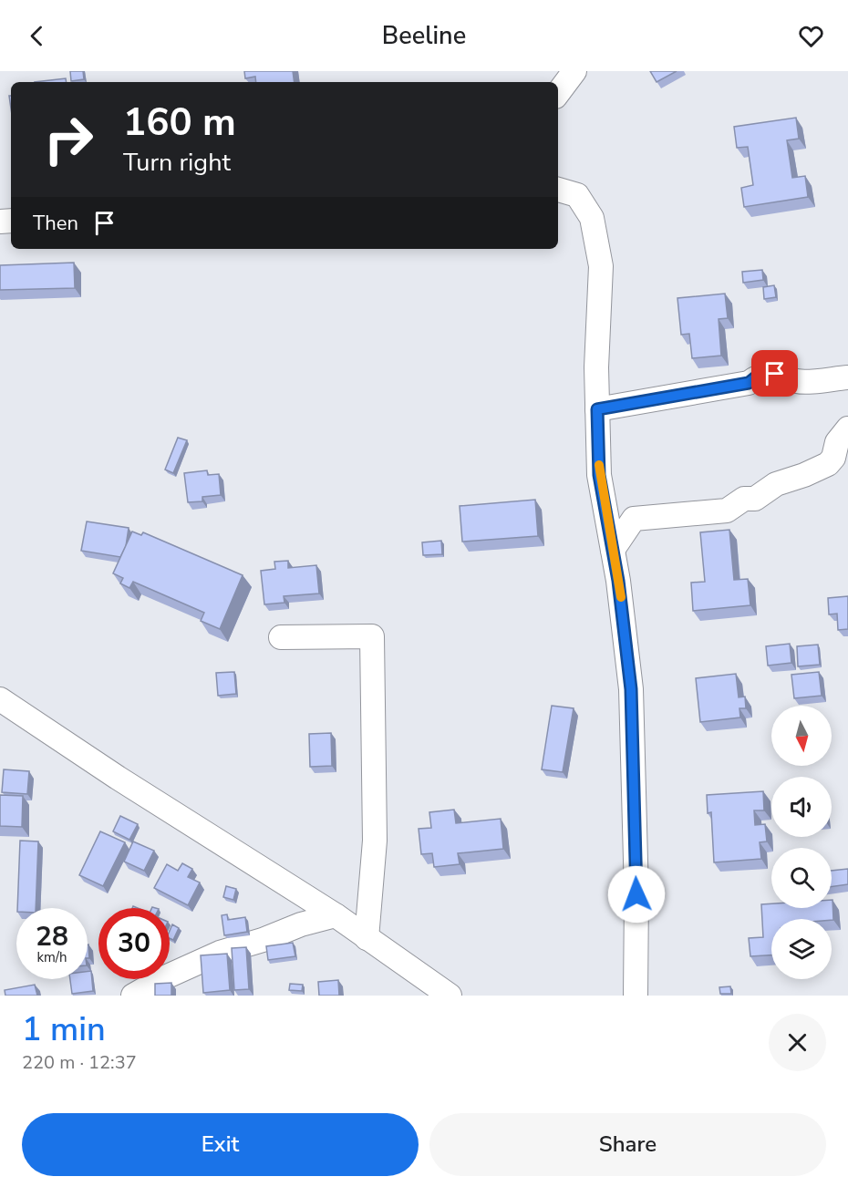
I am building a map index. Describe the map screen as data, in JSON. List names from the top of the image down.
{
  "north": "bottom",
  "page": {
    "header": "Beeline",
    "turn": ["160 m", "Turn right"],
    "then": "Then",
    "speed": "28 km/h",
    "limit": "30",
    "heading": ["1 min", "220 m · 12:37"],
    "buttons": ["Exit", "Share"]
  }
}
